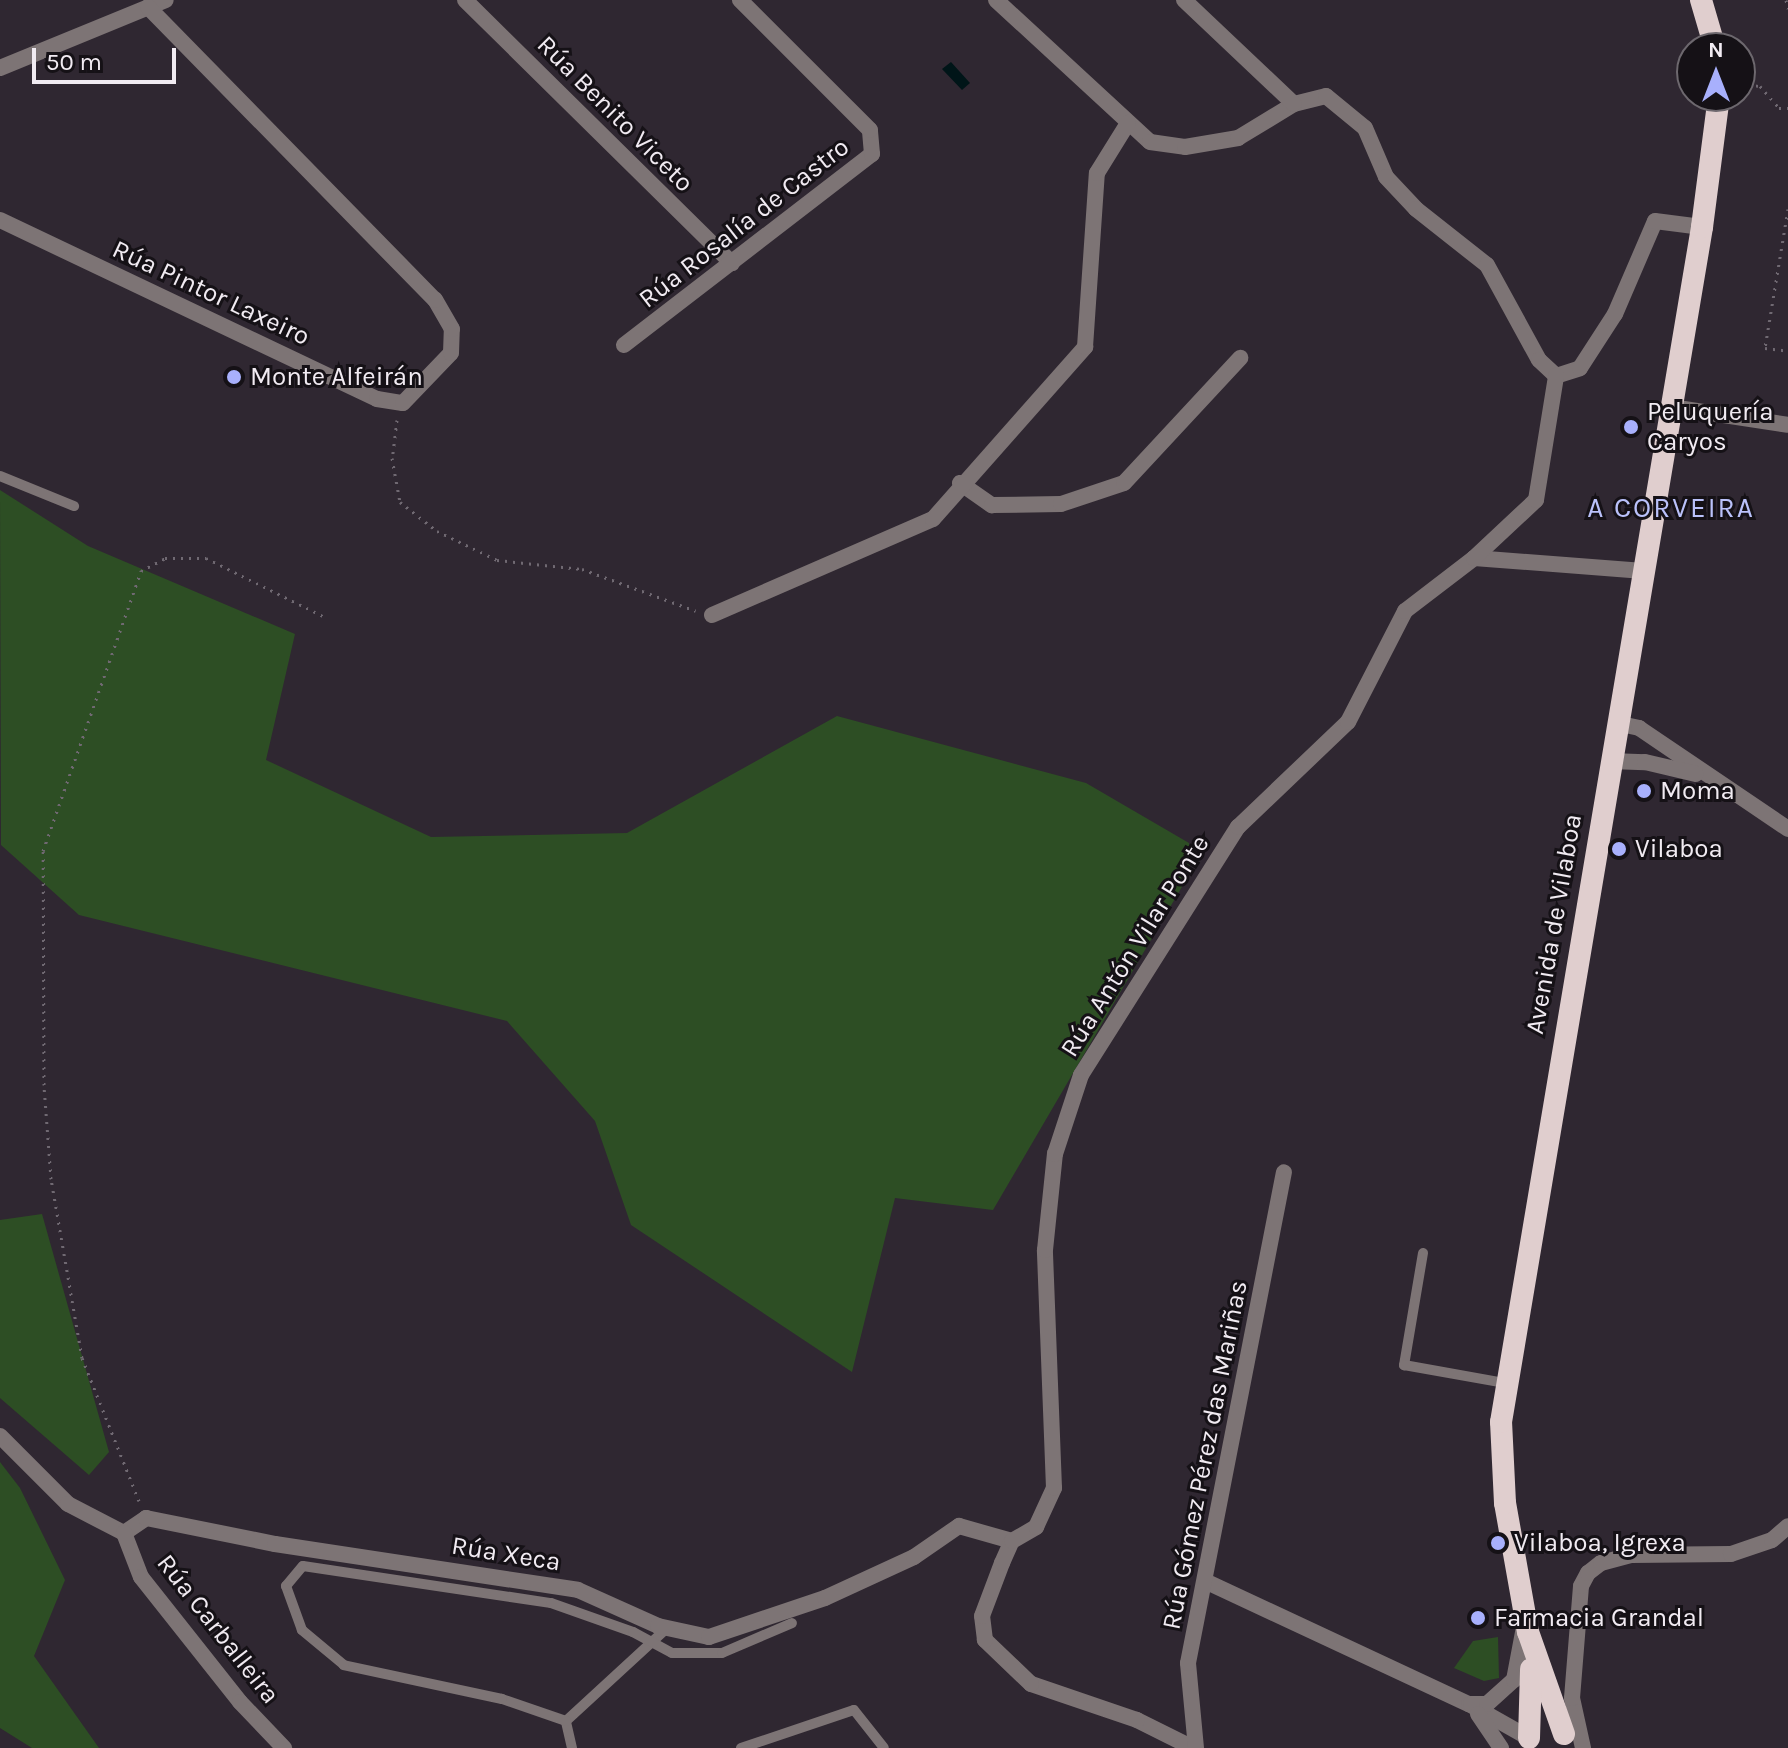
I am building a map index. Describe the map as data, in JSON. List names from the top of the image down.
{
  "streets": {
    "highway": ["Avenida de Vilaboa"],
    "street": [
      "Rúa Benito Viceto",
      "Rúa Rosalía de Castro",
      "Rúa Pintor Laxeiro",
      "Rúa Antón Vilar Ponte",
      "Rúa Gómez Pérez das Mariñas",
      "Rúa Xeca",
      "Rúa Carballeira"
    ]
  },
  "crossings": [
    ["Rúa Benito Viceto", "Rúa Rosalía de Castro"],
    ["Rúa Antón Vilar Ponte", "Rúa Gómez Pérez das Mariñas"],
    ["Rúa Antón Vilar Ponte", "Rúa Xeca"]
  ],
  "districts": ["A CORVEIRA"],
  "places": [
    "Monte Alfeirán",
    "Peluquería Caryos",
    "Moma",
    "Vilaboa",
    "Vilaboa, Igrexa",
    "Farmacia Grandal"
  ],
  "scale_bar": "50 m",
  "north": "top"
}
